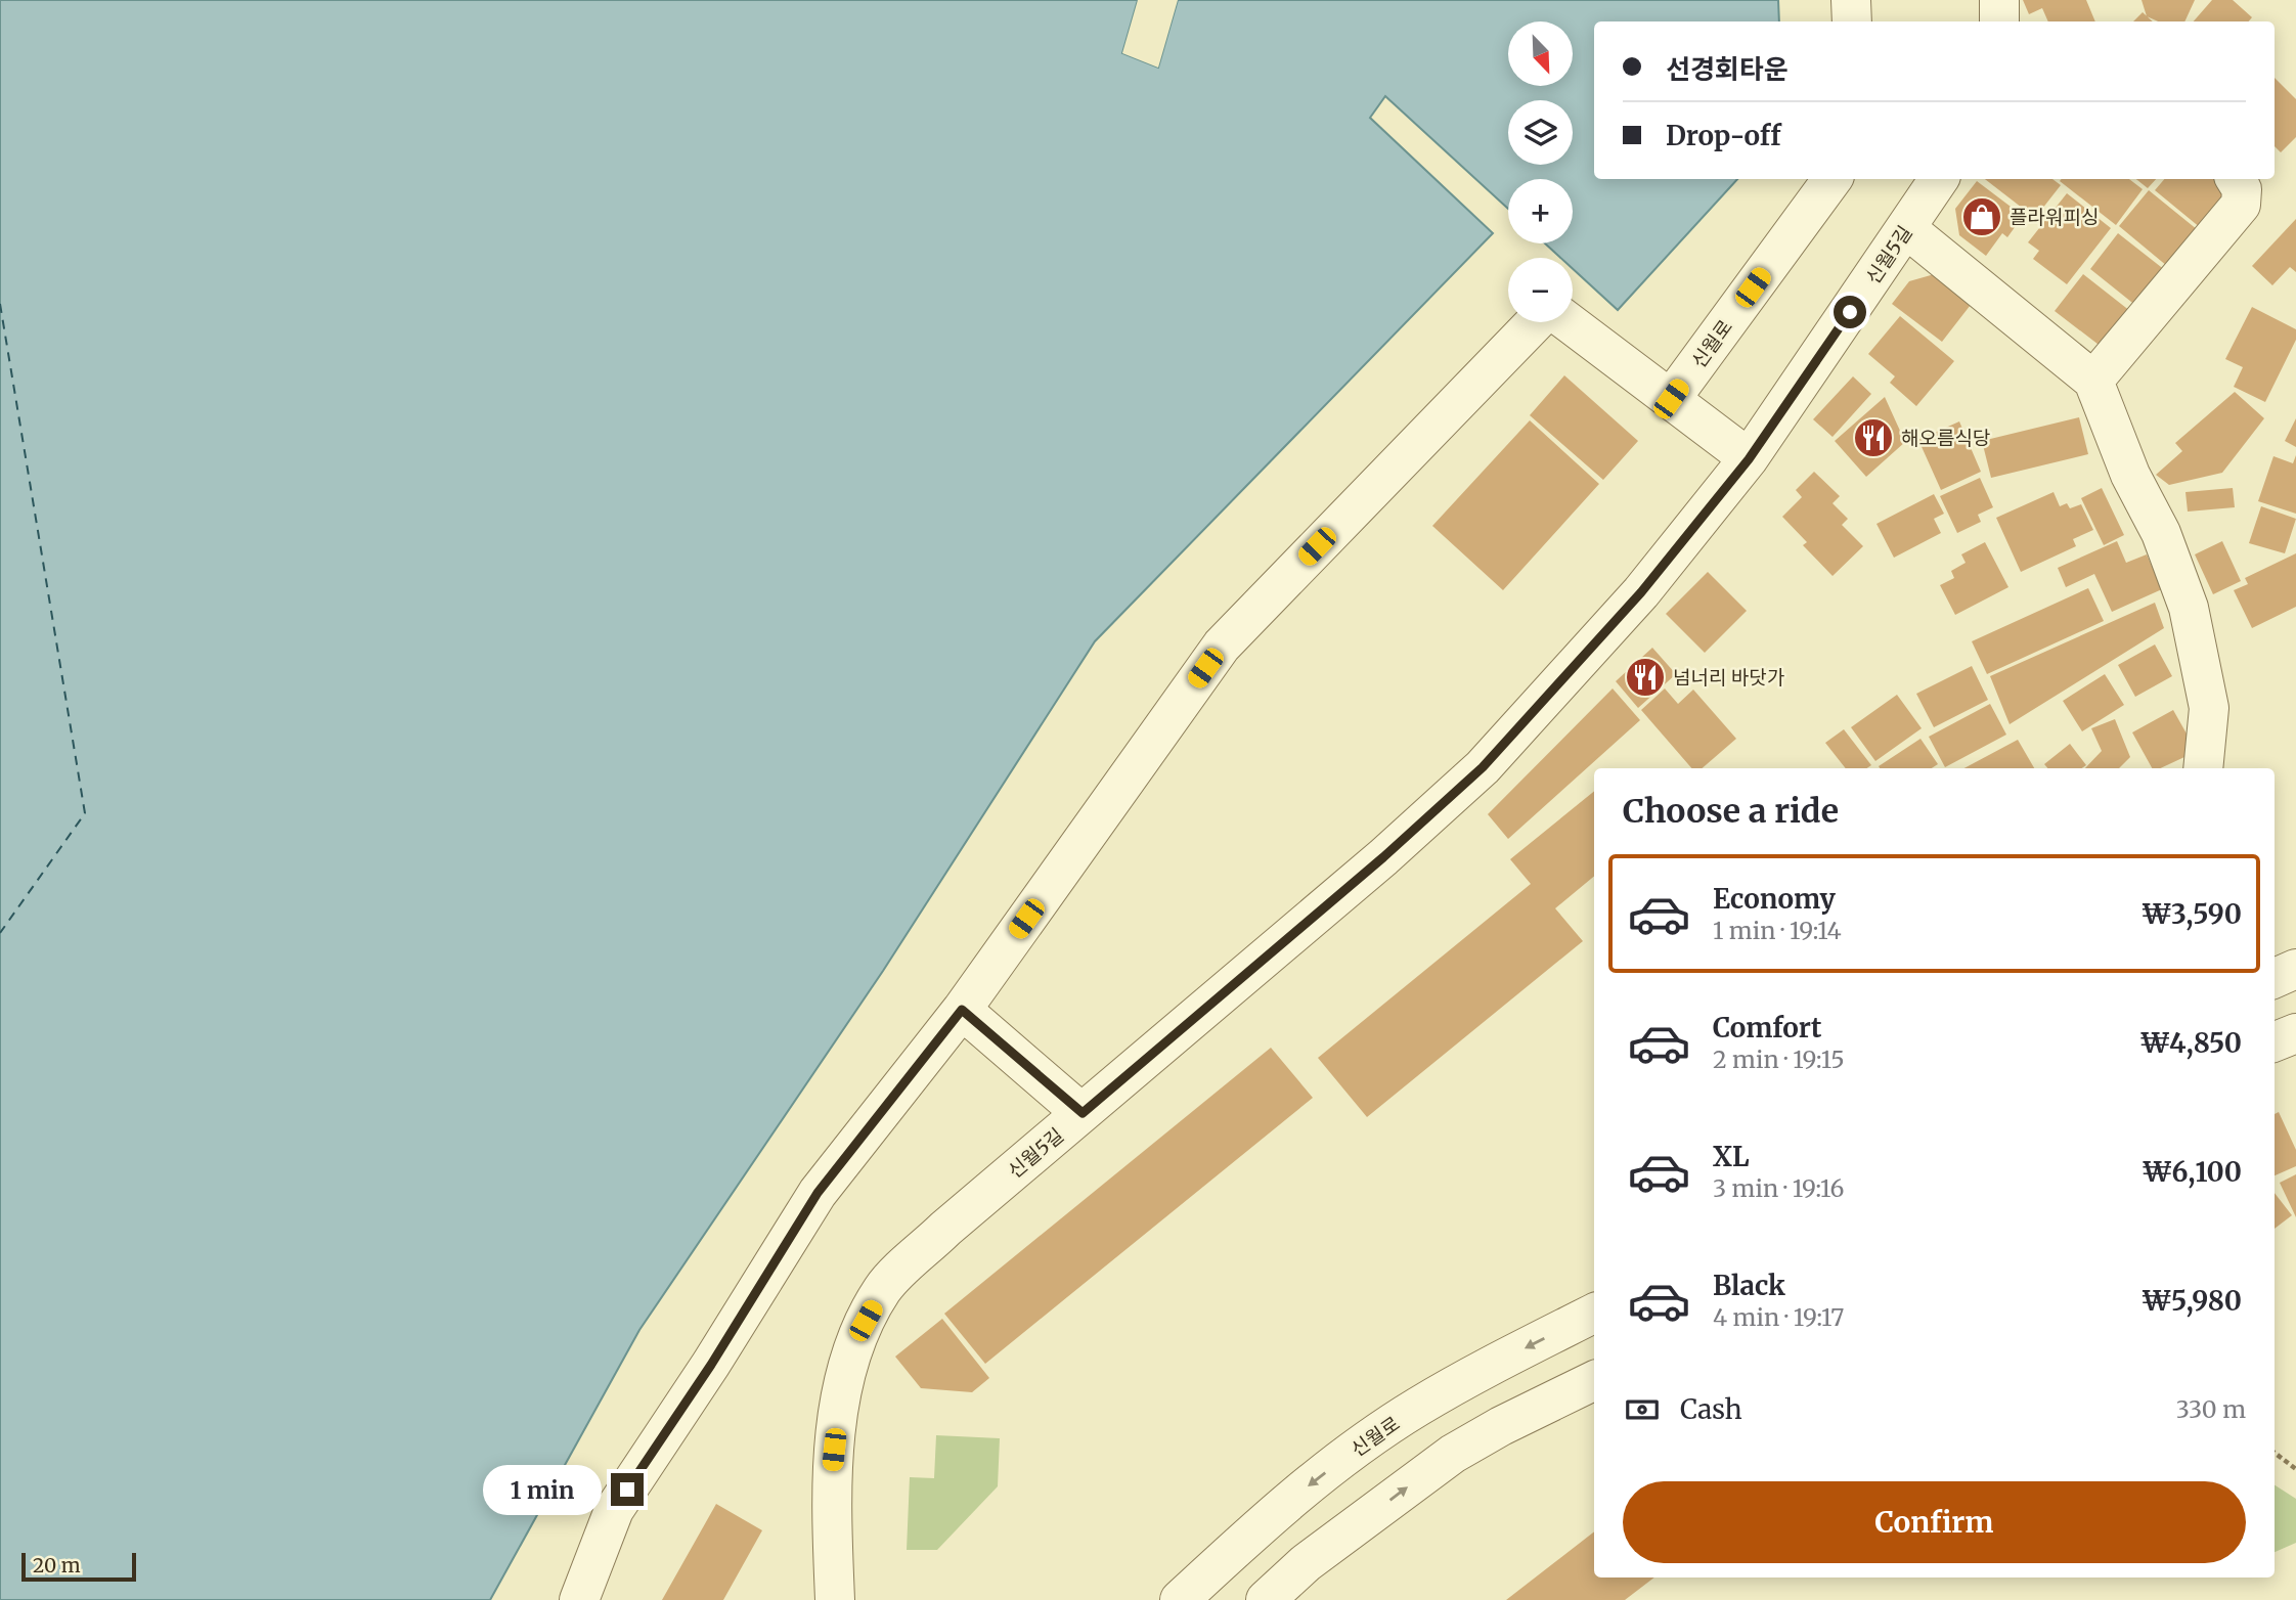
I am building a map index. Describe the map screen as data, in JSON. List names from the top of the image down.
{
  "streets": {
    "street": ["신월5길", "신월로"]
  },
  "places": {
    "shop": ["플라워피싱"],
    "restaurant": ["해오름식당", "넘너리 바닷가"]
  },
  "scale_bar": "20 m",
  "north": "bottom right",
  "page": {
    "map_buttons": ["+", "−"],
    "banner": ["선경회타운", "Drop-off"],
    "heading": "Choose a ride",
    "list": [
      {
        "name": "Economy",
        "note": "1 min · 19:14",
        "value": "₩3,590"
      },
      {
        "name": "Comfort",
        "note": "2 min · 19:15",
        "value": "₩4,850"
      },
      {
        "name": "XL",
        "note": "3 min · 19:16",
        "value": "₩6,100"
      },
      {
        "name": "Black",
        "note": "4 min · 19:17",
        "value": "₩5,980"
      }
    ],
    "pay": ["Cash", "330 m"],
    "bubble": "1 min",
    "buttons": "Confirm",
    "scale": "20 m"
  }
}
